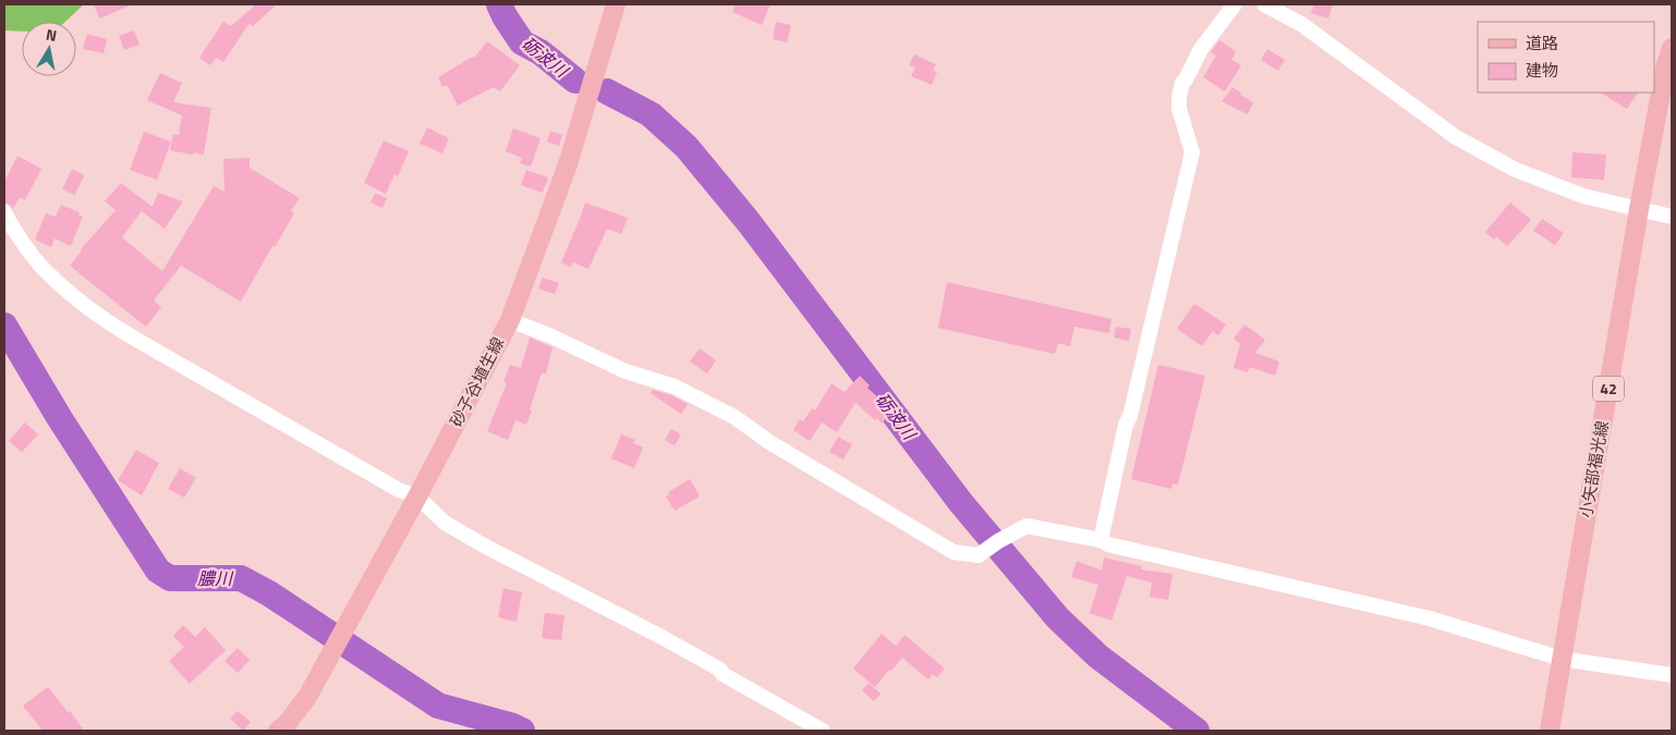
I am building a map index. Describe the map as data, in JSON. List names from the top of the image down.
{
  "streets": {
    "main road": ["砂子谷埴生線", "42", "小矢部福光線"]
  },
  "water": ["砺波川", "膿川"],
  "legend": ["道路", "建物"],
  "north": "top"
}
